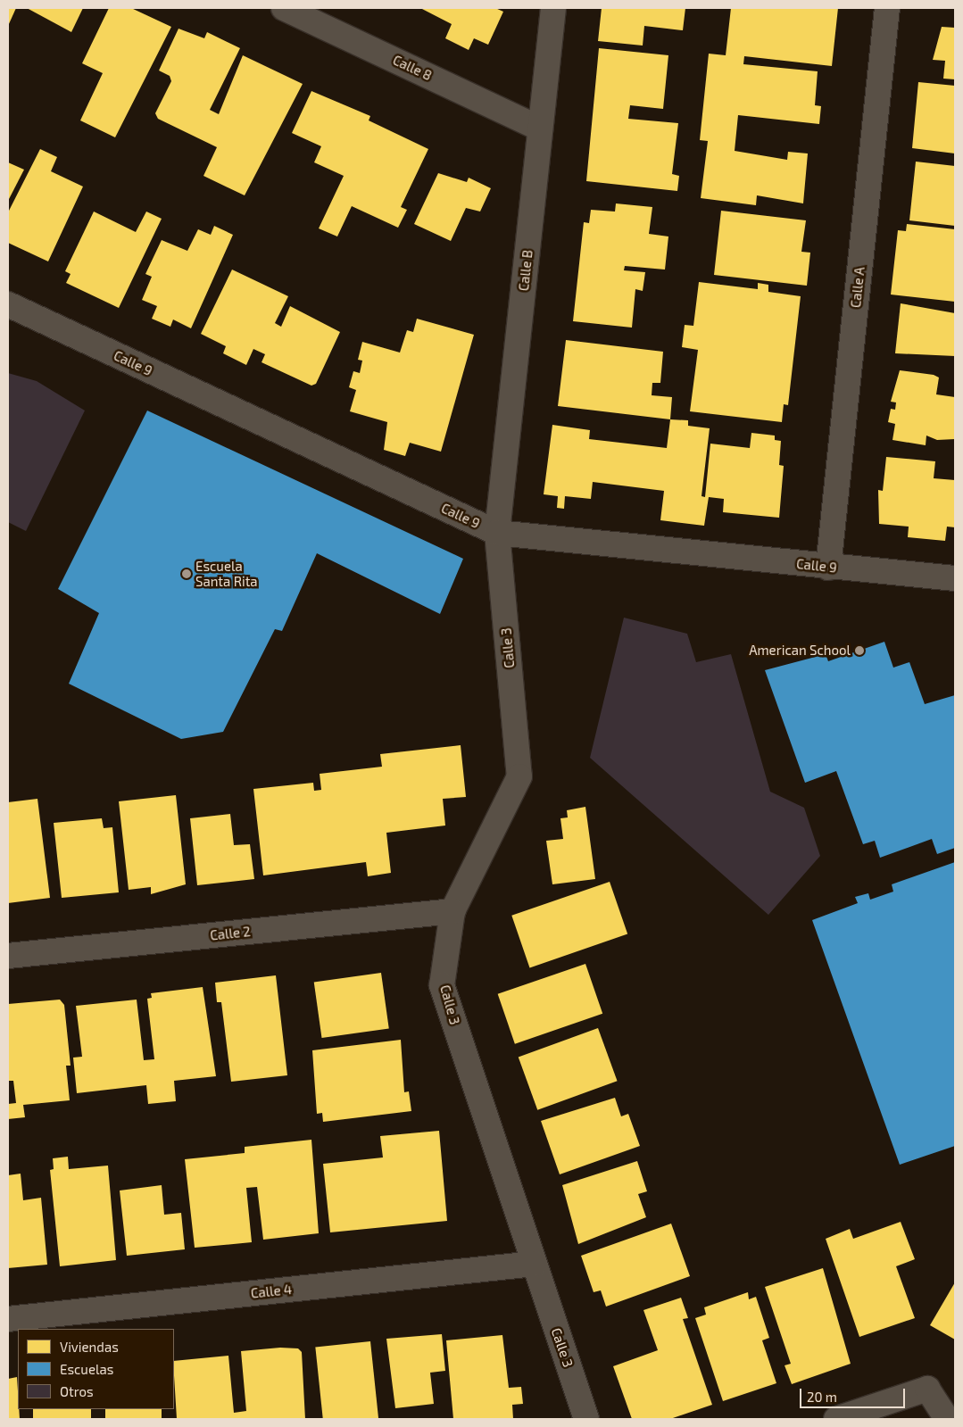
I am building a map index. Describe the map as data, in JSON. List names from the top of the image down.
{
  "streets": {
    "street": [
      "Calle 8",
      "Calle B",
      "Calle A",
      "Calle 9",
      "Calle 3",
      "Calle 2",
      "Calle 4"
    ]
  },
  "crossings": [
    ["Calle 8", "Calle B"],
    ["Calle B", "Calle 9"],
    ["Calle B", "Calle 3"],
    ["Calle A", "Calle 9"],
    ["Calle 9", "Calle 3"],
    ["Calle 3", "Calle 2"],
    ["Calle 3", "Calle 4"]
  ],
  "places": ["Escuela Santa Rita", "American School"],
  "legend": ["Viviendas", "Escuelas", "Otros"],
  "scale_bar": "20 m"
}
